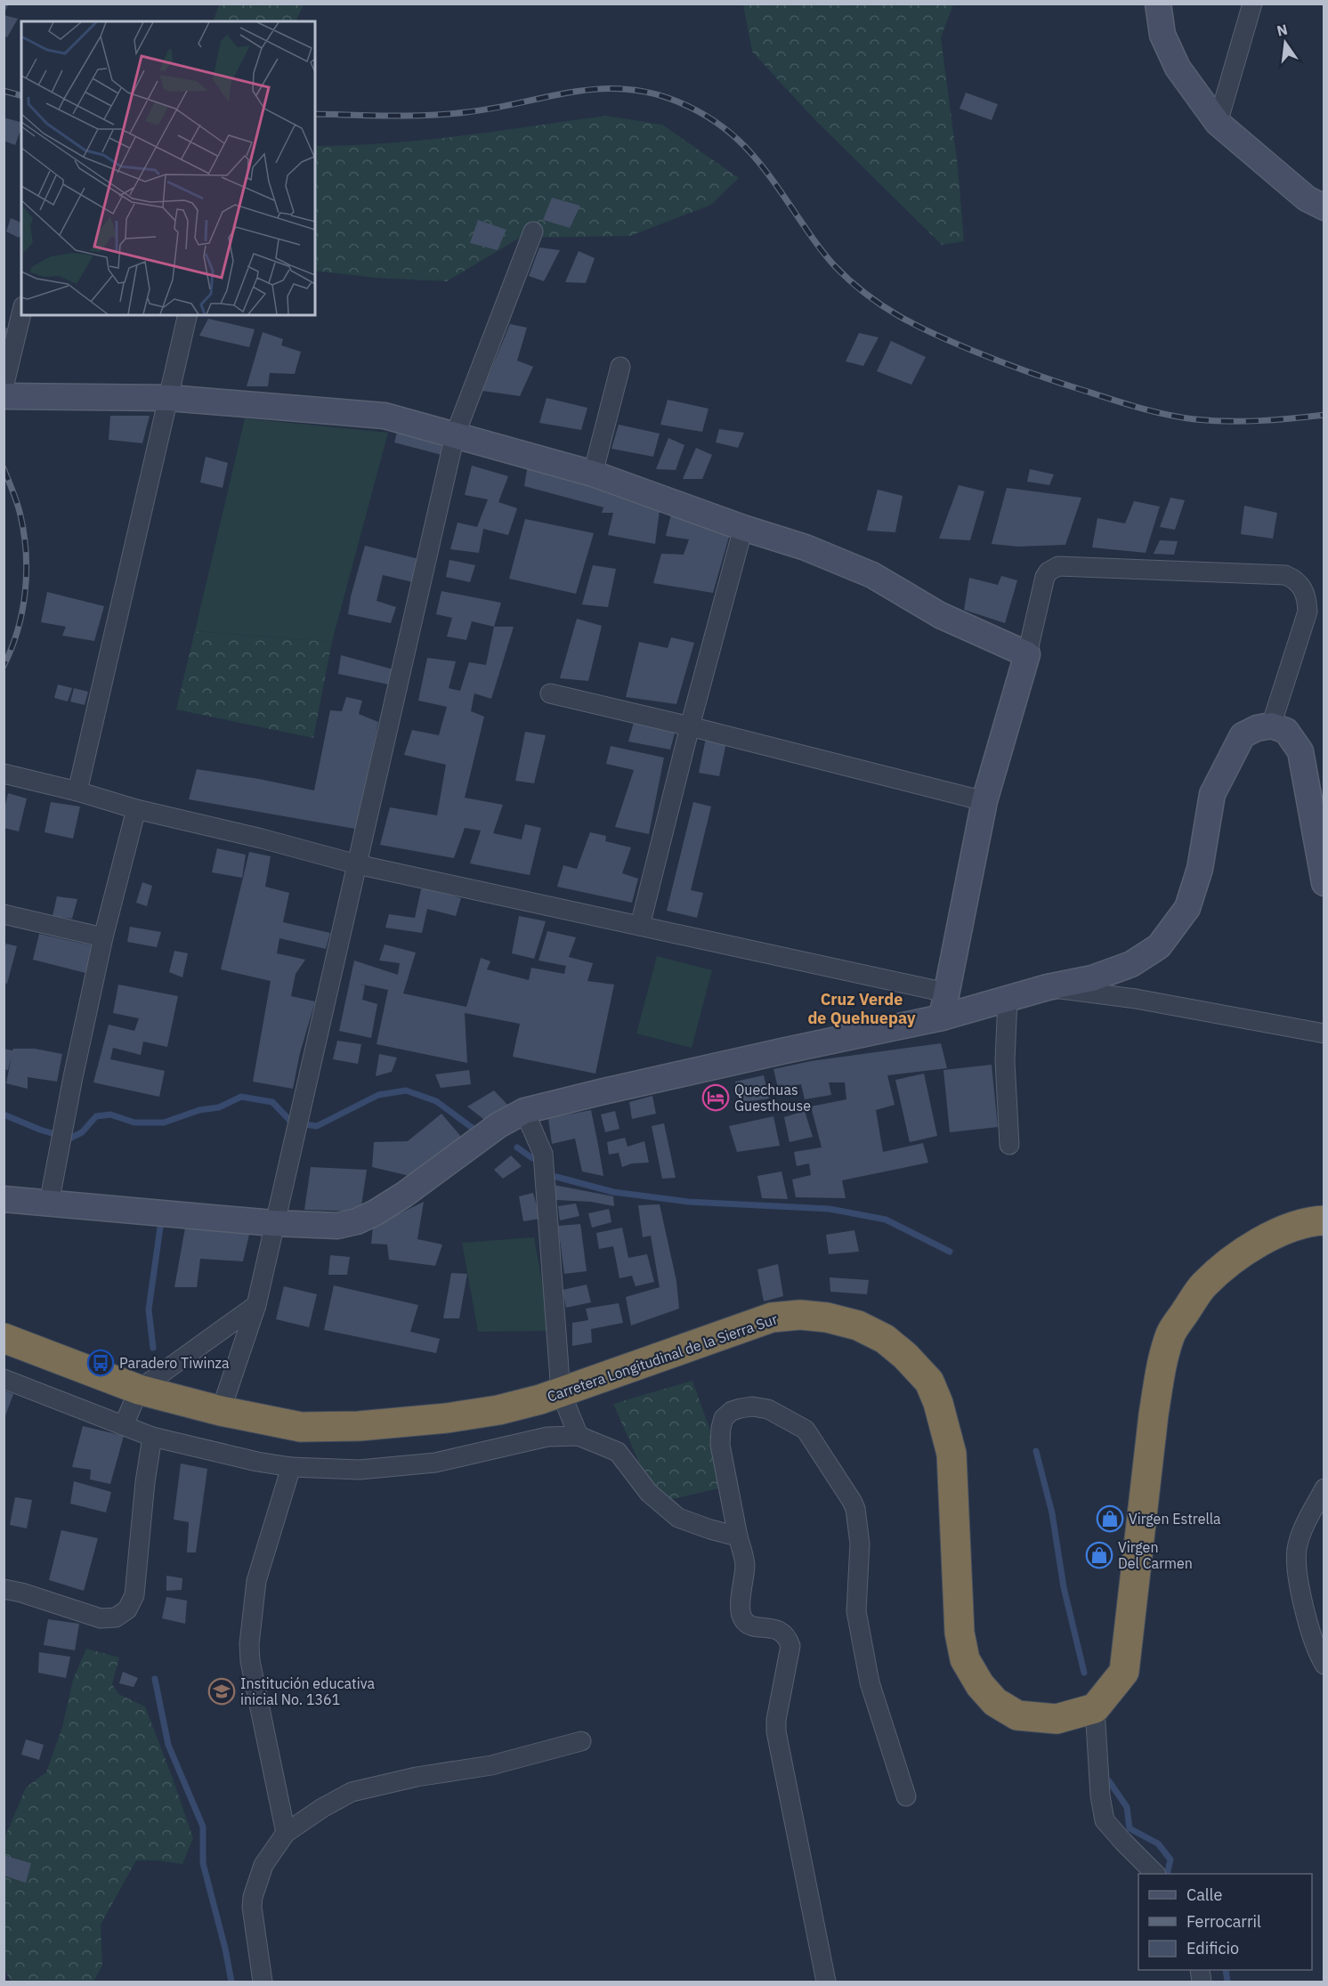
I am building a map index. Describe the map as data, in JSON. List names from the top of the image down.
{
  "streets": {
    "highway": ["Carretera Longitudinal de la Sierra Sur"]
  },
  "districts": ["Cruz Verde de Quehuepay"],
  "places": {
    "hotel": ["Quechuas Guesthouse"],
    "bus stop": ["Paradero Tiwinza"],
    "shop": ["Virgen Estrella", "Virgen Del Carmen"],
    "school or university": ["Institución educativa inicial No. 1361"]
  },
  "legend": ["Calle", "Ferrocarril", "Edificio"],
  "north": "top"
}
